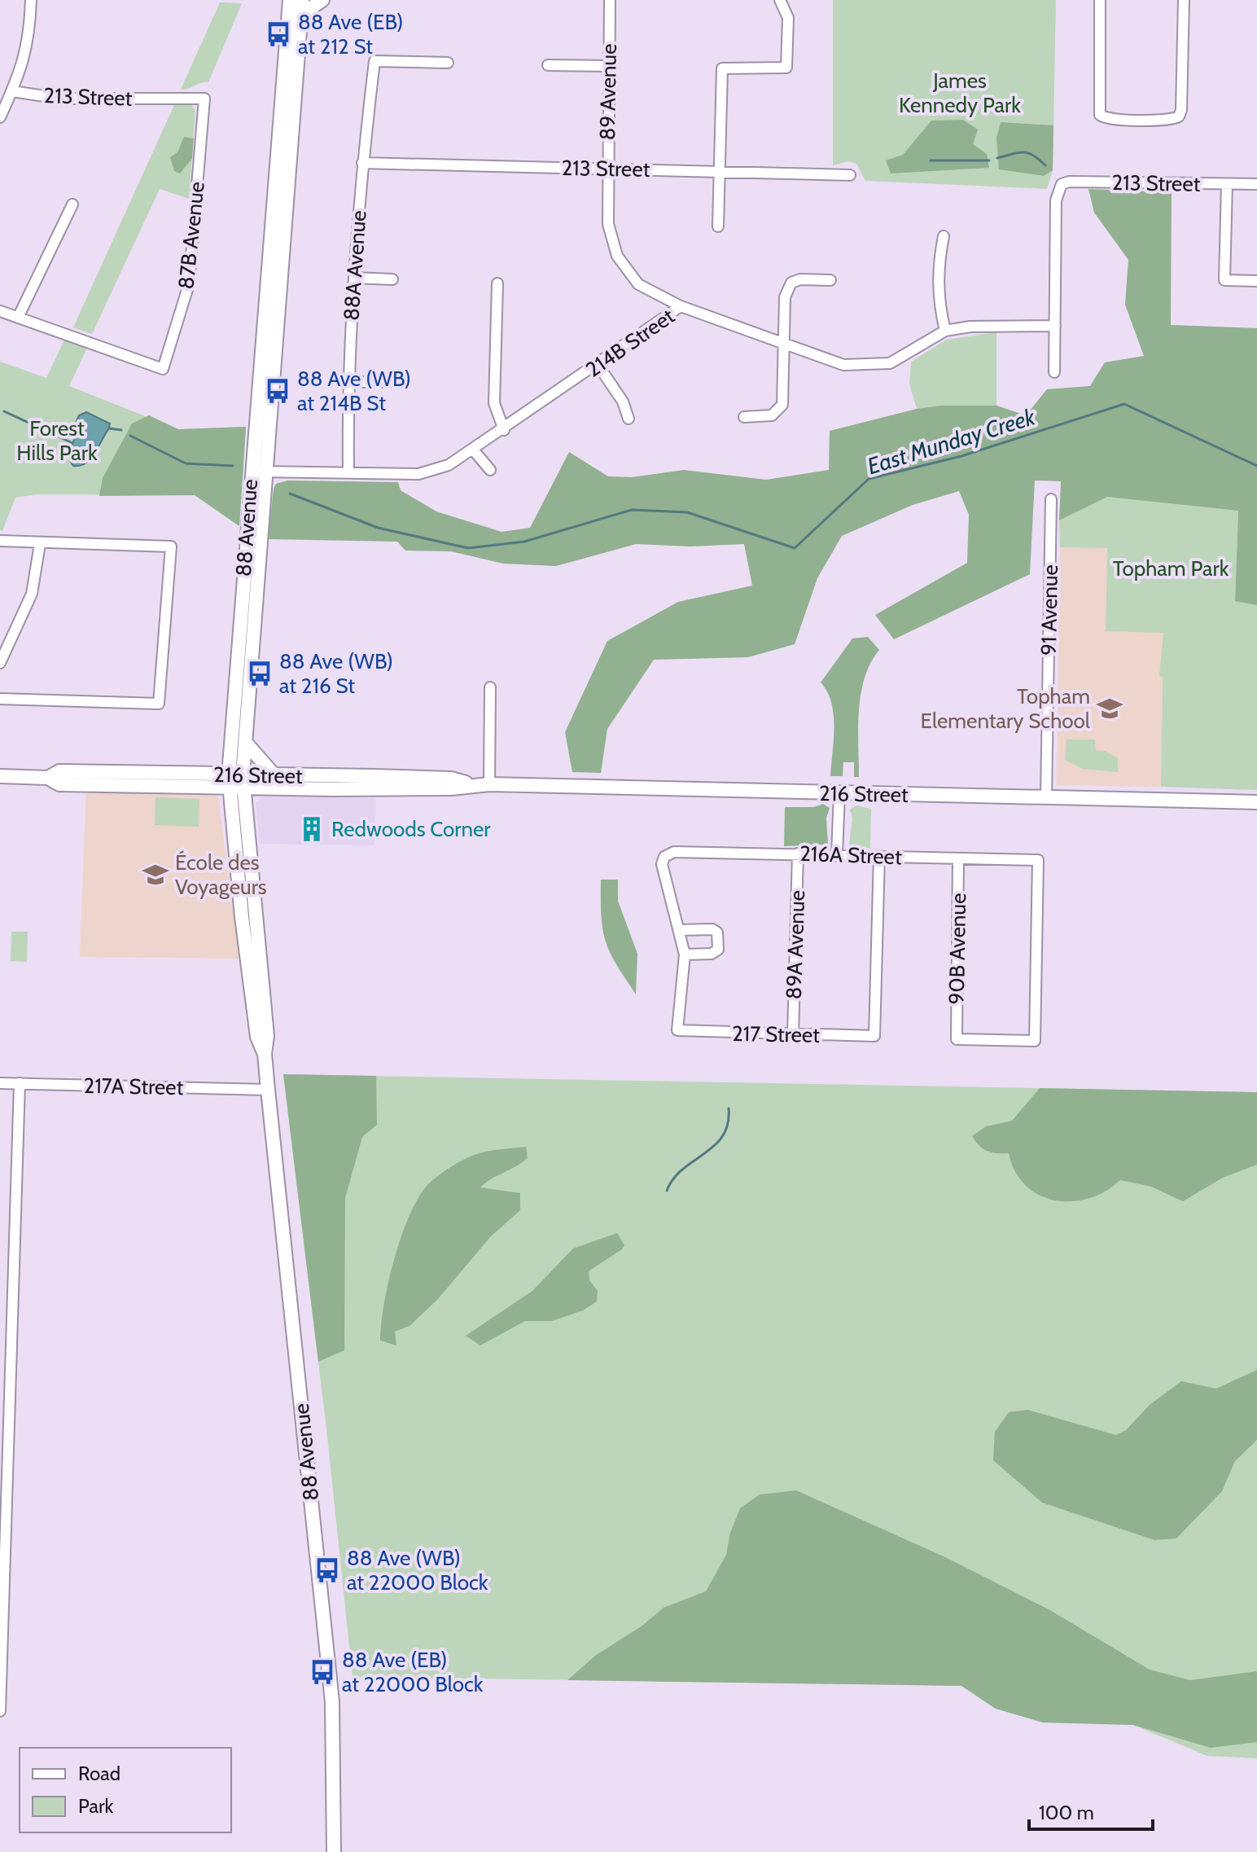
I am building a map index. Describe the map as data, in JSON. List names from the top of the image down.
{
  "streets": {
    "main road": ["88 Avenue", "216 Street"],
    "street": [
      "89 Avenue",
      "213 Street",
      "87B Avenue",
      "88A Avenue",
      "214B Street",
      "91 Avenue",
      "216A Street",
      "89A Avenue",
      "90B Avenue",
      "217 Street",
      "217A Street"
    ]
  },
  "crossings": [
    ["89 Avenue", "213 Street"],
    ["89 Avenue", "214B Street"],
    ["213 Street", "87B Avenue"],
    ["213 Street", "88A Avenue"],
    ["213 Street", "214B Street"],
    ["88A Avenue", "214B Street"],
    ["214B Street", "88 Avenue"],
    ["88 Avenue", "216 Street"],
    ["88 Avenue", "217A Street"],
    ["91 Avenue", "216 Street"],
    ["216A Street", "89A Avenue"],
    ["216A Street", "90B Avenue"],
    ["216A Street", "217 Street"],
    ["89A Avenue", "217 Street"]
  ],
  "water": ["East Munday Creek"],
  "parks": ["James Kennedy Park", "Forest Hills Park", "Topham Park"],
  "places": {
    "bus stop": [
      "88 Ave (EB) at 212 St",
      "88 Ave (WB) at 214B St",
      "88 Ave (WB) at 216 St",
      "88 Ave (WB) at 22000 Block",
      "88 Ave (EB) at 22000 Block"
    ],
    "school or university": ["Topham Elementary School", "École des Voyageurs"],
    "building": ["Redwoods Corner"]
  },
  "legend": ["Road", "Park"],
  "scale_bar": "100 m"
}
